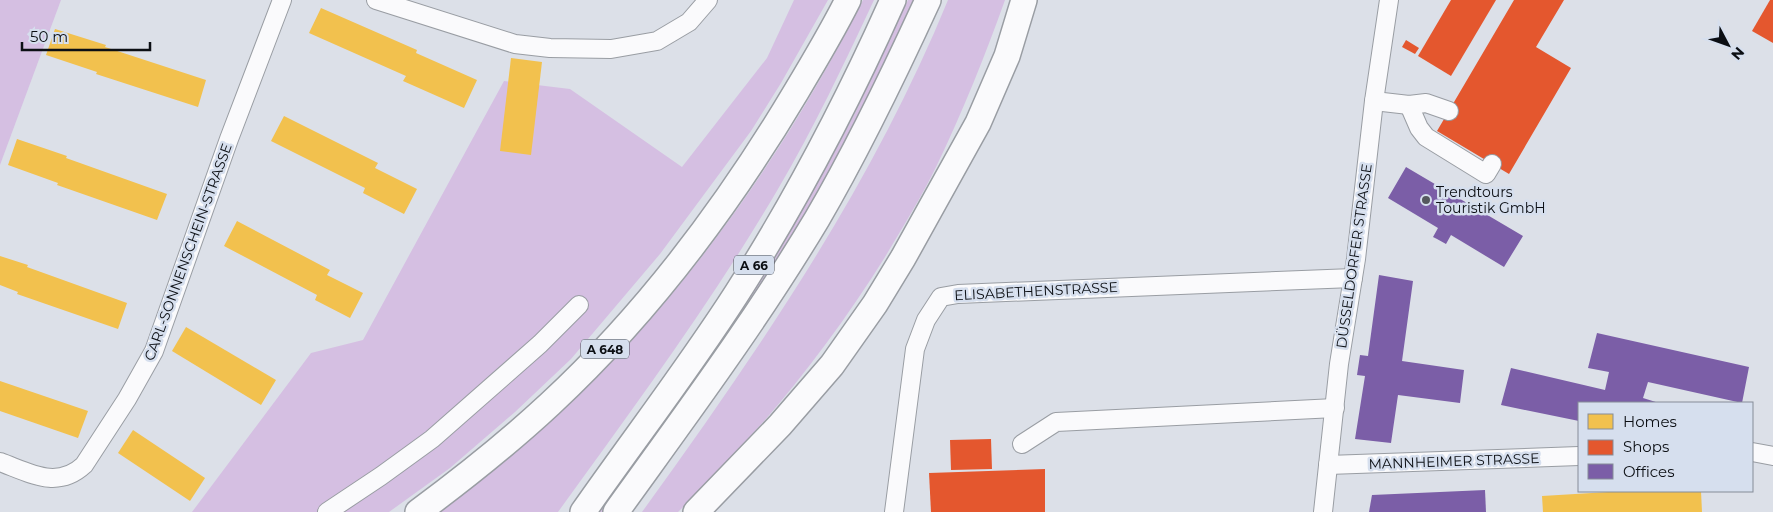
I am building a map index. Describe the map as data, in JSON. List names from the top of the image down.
{
  "streets": {
    "highway": ["A 66", "A 648"],
    "street": [
      "CARL-SONNENSCHEIN-STRASSE",
      "DÜSSELDORFER STRASSE",
      "ELISABETHENSTRASSE",
      "MANNHEIMER STRASSE"
    ]
  },
  "crossings": [
    ["DÜSSELDORFER STRASSE", "ELISABETHENSTRASSE"],
    ["DÜSSELDORFER STRASSE", "MANNHEIMER STRASSE"]
  ],
  "places": ["Trendtours Touristik GmbH"],
  "legend": ["Homes", "Shops", "Offices"],
  "scale_bar": "50 m",
  "north": "bottom right"
}
